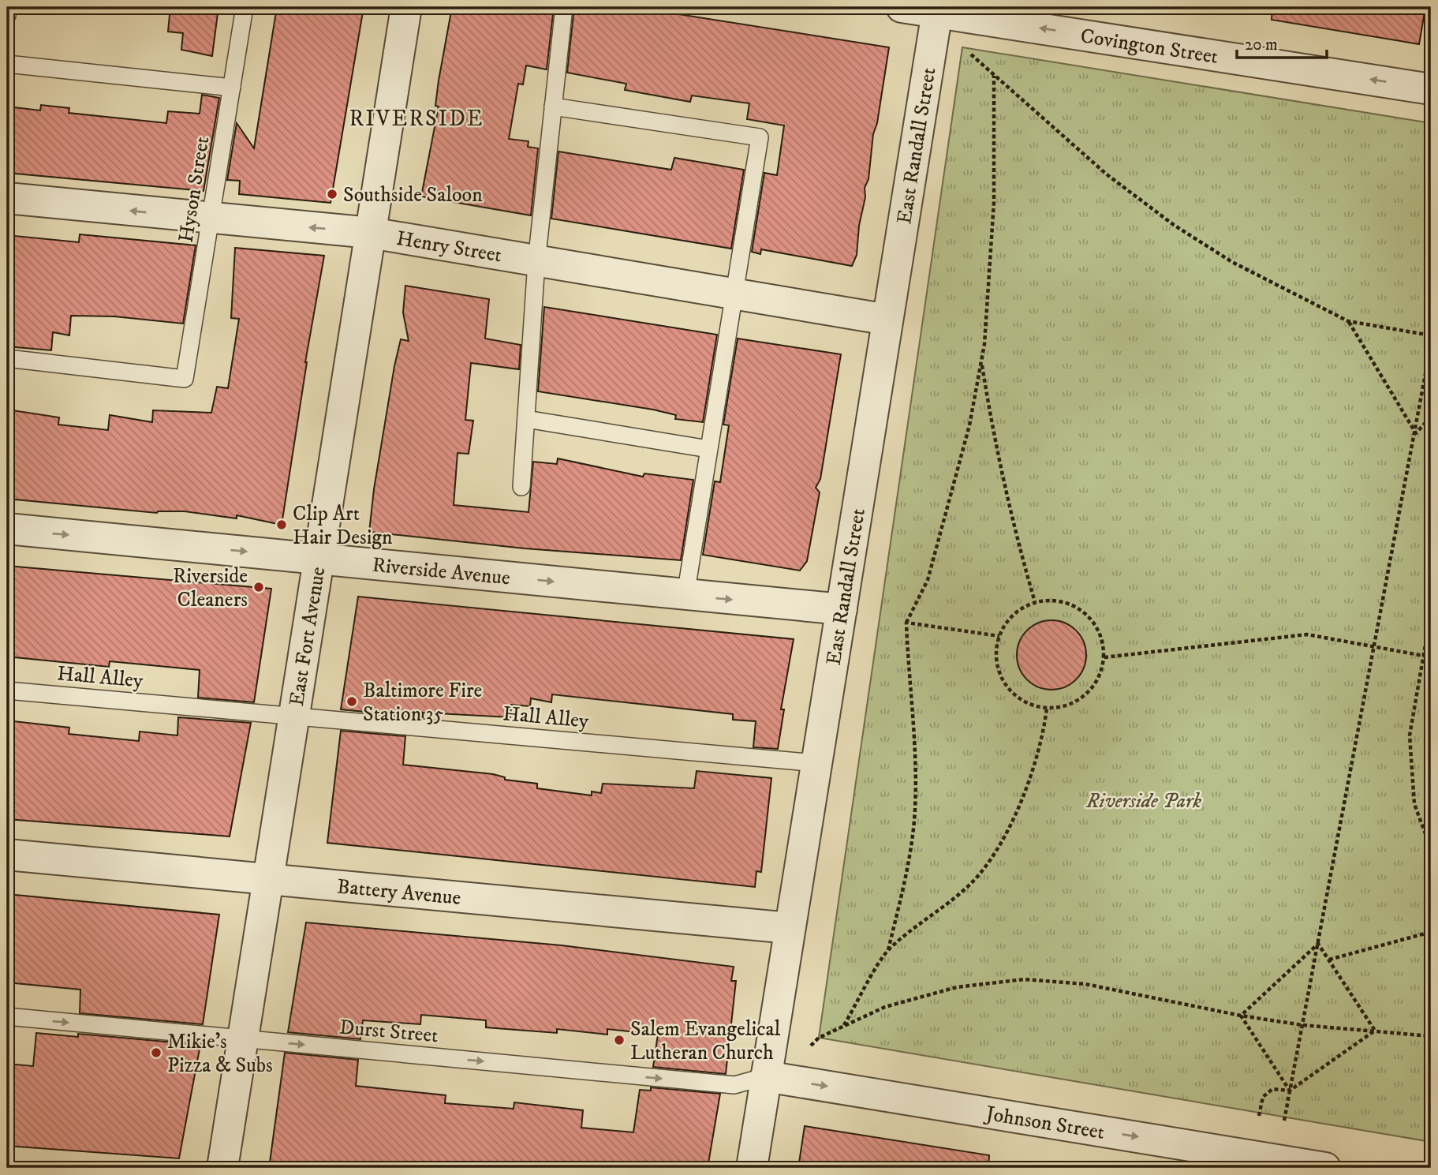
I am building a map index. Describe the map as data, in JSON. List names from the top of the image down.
{
  "streets": {
    "street": [
      "Covington Street",
      "East Randall Street",
      "Henry Street",
      "Riverside Avenue",
      "East Fort Avenue",
      "Battery Avenue",
      "Johnson Street"
    ],
    "lane": ["Hyson Street", "Hall Alley", "Durst Street"]
  },
  "crossings": [
    ["Covington Street", "East Randall Street"],
    ["East Randall Street", "Henry Street"],
    ["East Randall Street", "Riverside Avenue"],
    ["East Randall Street", "Hall Alley"],
    ["East Randall Street", "Battery Avenue"],
    ["East Randall Street", "Durst Street"],
    ["East Randall Street", "Johnson Street"],
    ["Hyson Street", "Henry Street"],
    ["Henry Street", "East Fort Avenue"],
    ["Riverside Avenue", "East Fort Avenue"],
    ["East Fort Avenue", "Hall Alley"],
    ["East Fort Avenue", "Battery Avenue"],
    ["East Fort Avenue", "Durst Street"],
    ["Durst Street", "Johnson Street"]
  ],
  "one_way": [
    "Covington Street",
    "Henry Street",
    "Riverside Avenue",
    "Durst Street",
    "Johnson Street"
  ],
  "districts": ["RIVERSIDE"],
  "parks": ["Riverside Park"],
  "places": [
    "Southside Saloon",
    "Clip Art Hair Design",
    "Riverside Cleaners",
    "Baltimore Fire Station 35",
    "Salem Evangelical Lutheran Church",
    "Mikie's Pizza & Subs"
  ],
  "scale_bar": "20 m"
}
